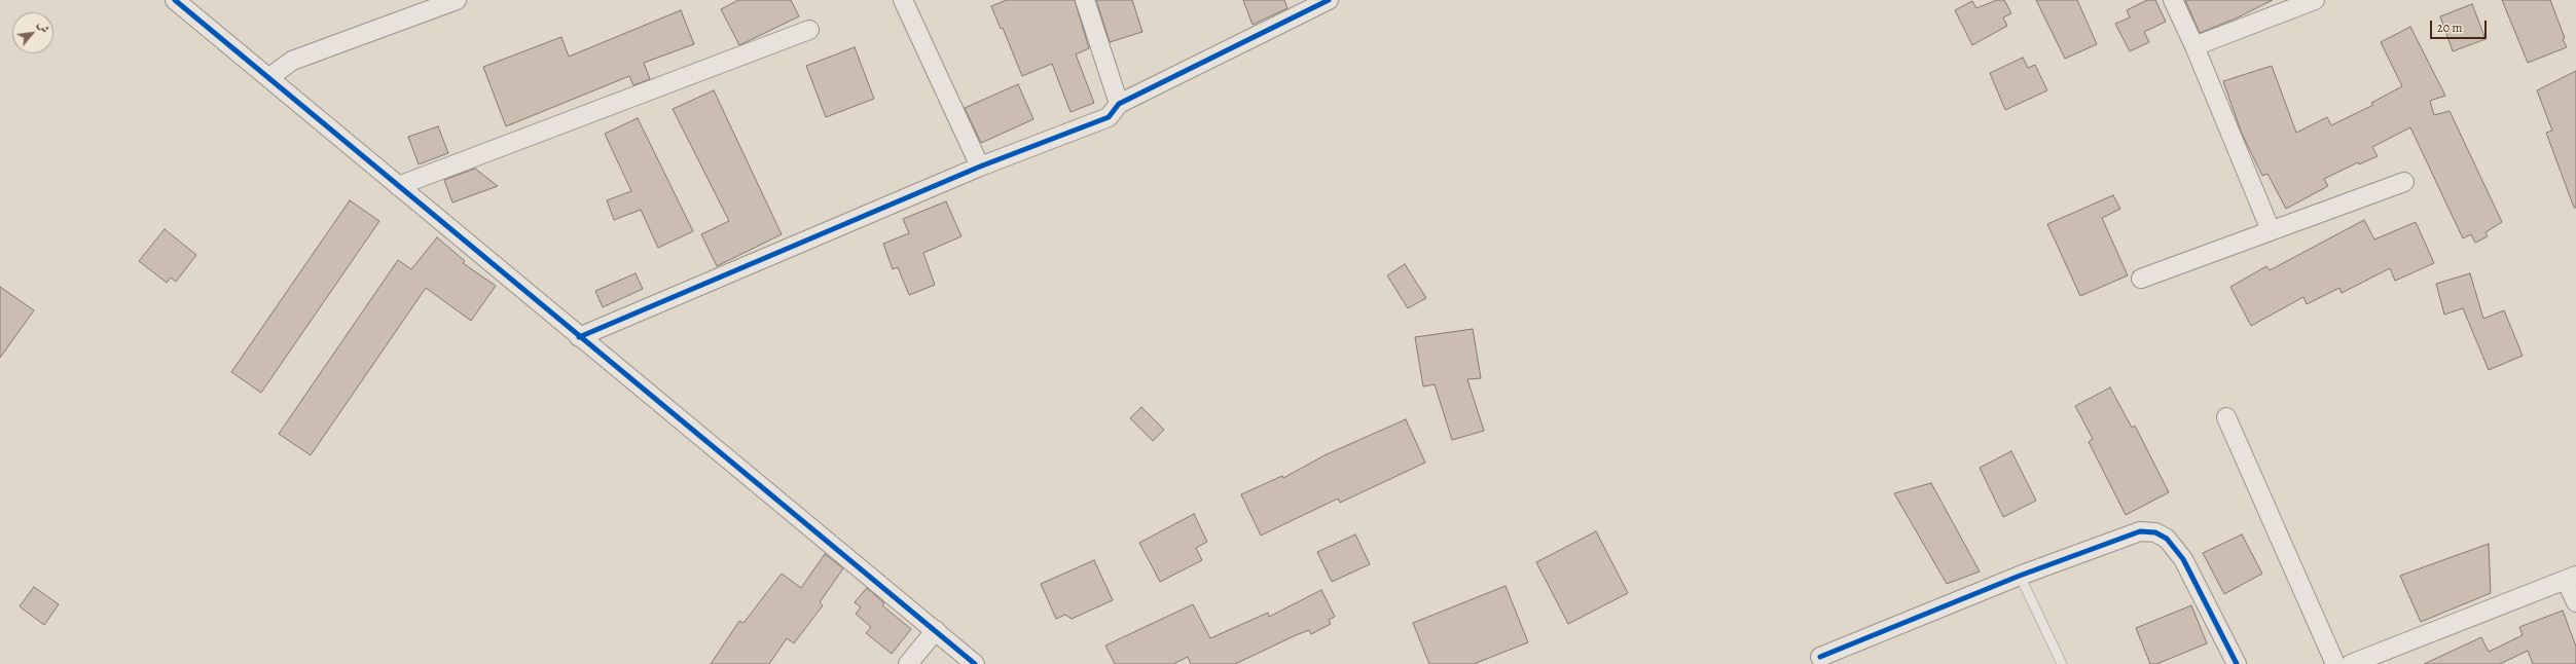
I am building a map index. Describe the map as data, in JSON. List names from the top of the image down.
{
  "scale_bar": "20 m",
  "north": "top right"
}
